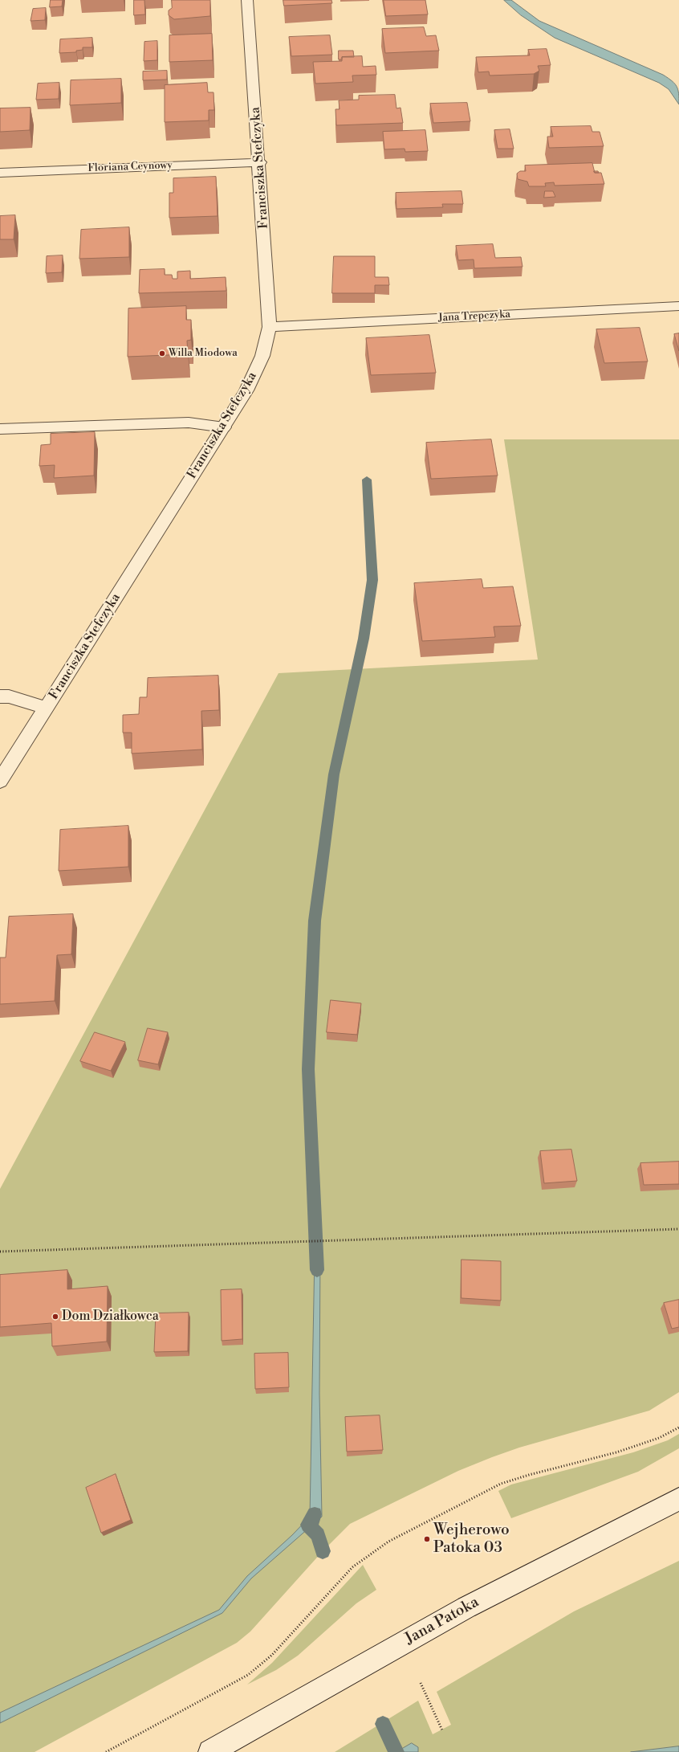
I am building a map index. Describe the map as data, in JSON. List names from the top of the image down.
{
  "streets": {
    "street": [
      "Floriana Ceynowy",
      "Franciszka Stefczyka",
      "Jana Trepczyka",
      "Jana Patoka"
    ]
  },
  "crossings": [
    ["Floriana Ceynowy", "Franciszka Stefczyka"],
    ["Franciszka Stefczyka", "Jana Trepczyka"]
  ],
  "places": ["Willa Miodowa", "Dom Działkowca", "Wejherowo Patoka 03"]
}
